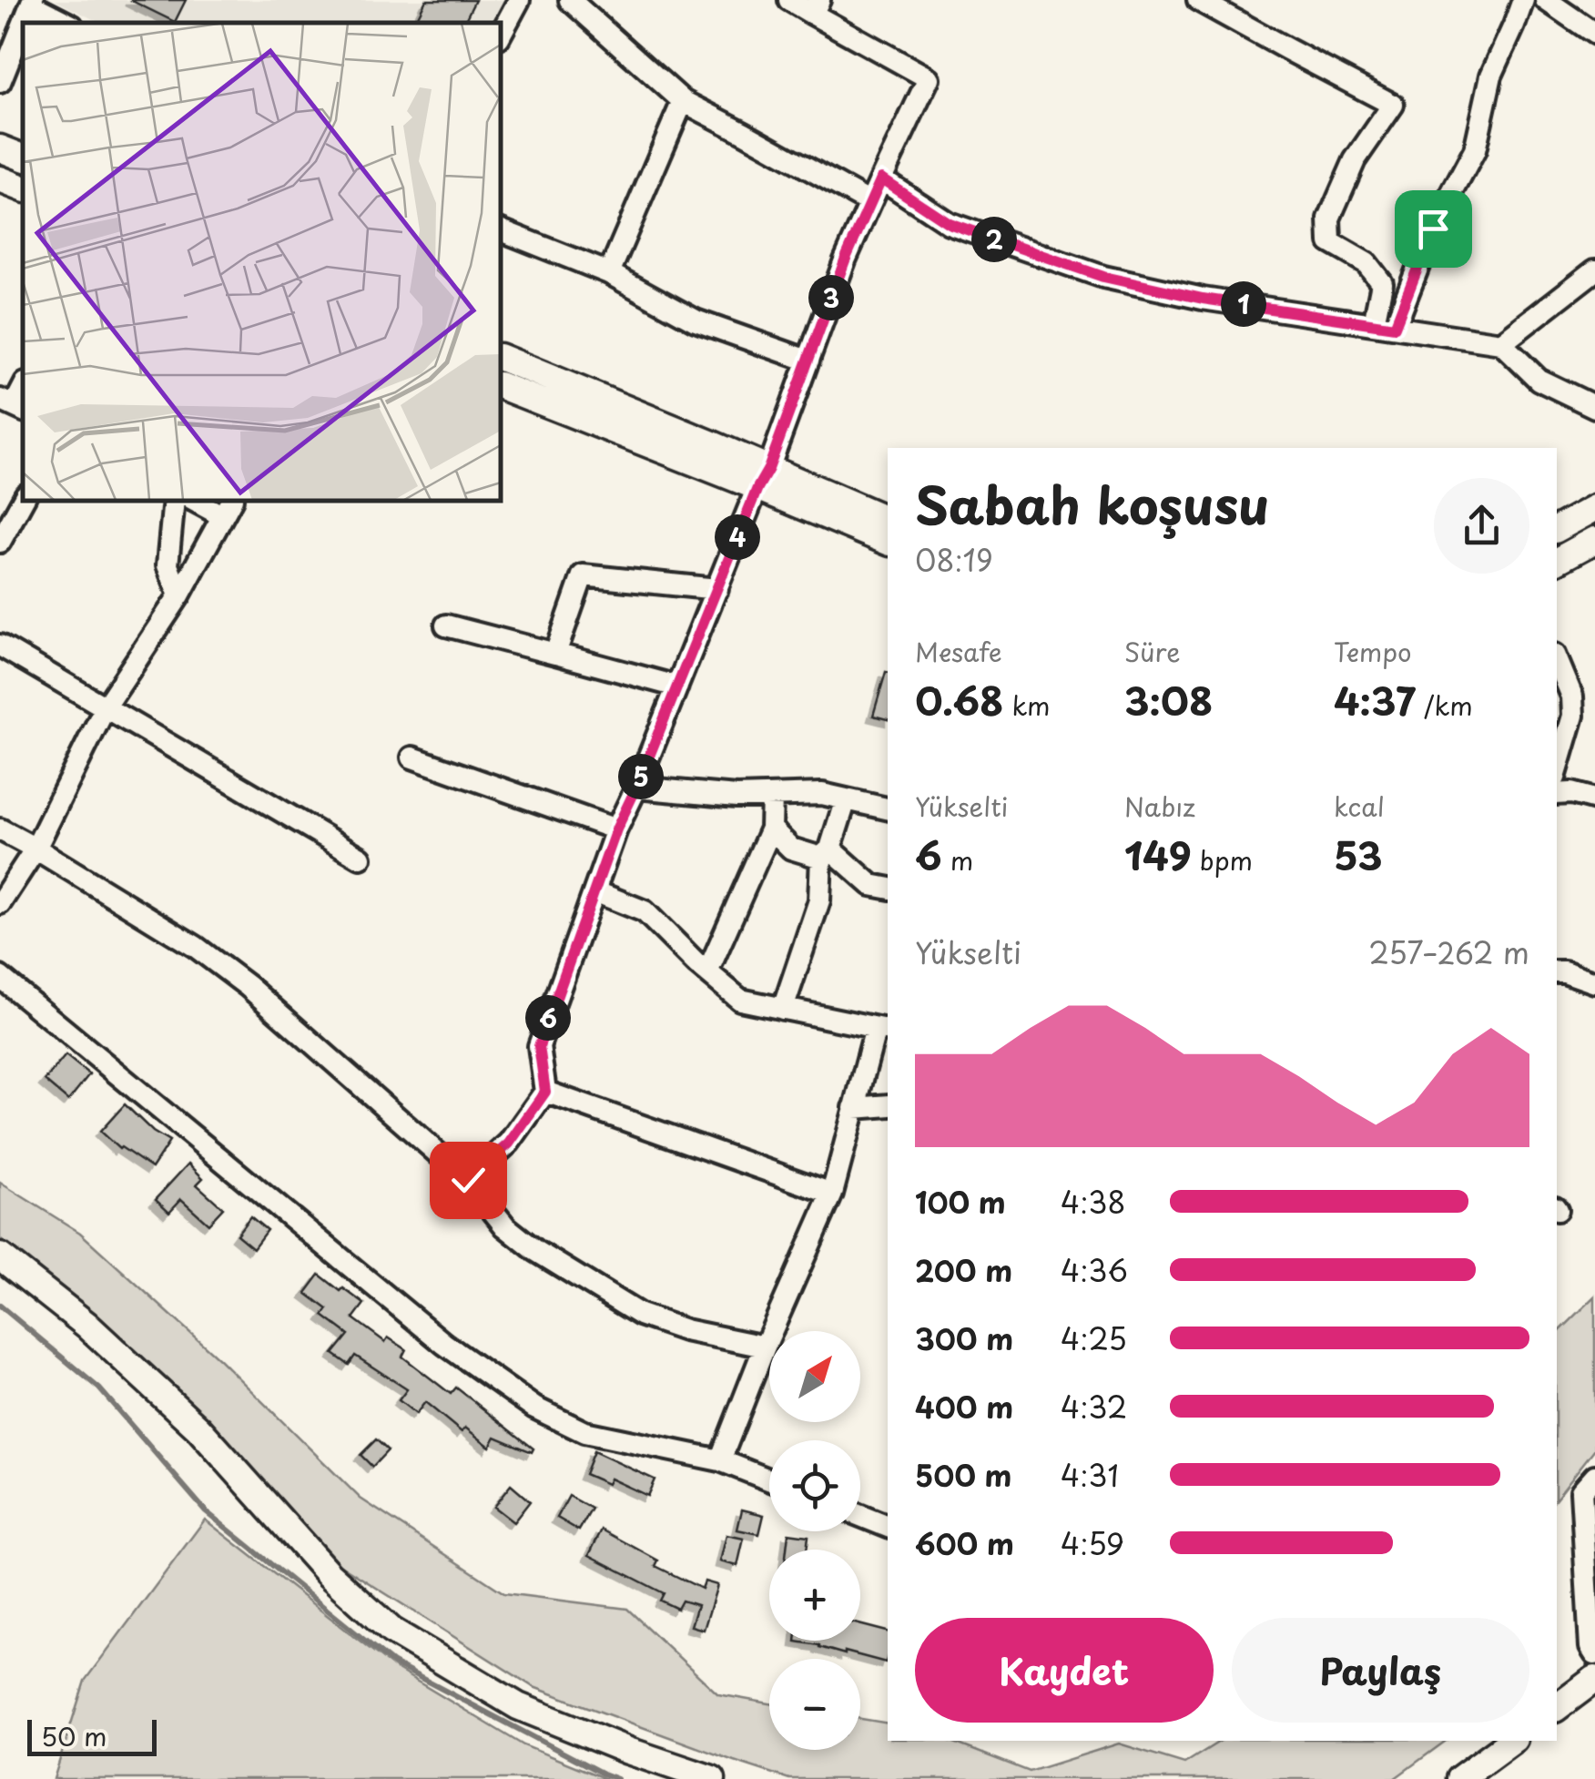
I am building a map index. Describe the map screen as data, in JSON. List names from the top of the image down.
{
  "scale_bar": "50 m",
  "north": "top right",
  "page": {
    "pins": [
      "2",
      "3",
      "1",
      "4",
      "5",
      "6"
    ],
    "heading": ["Sabah koşusu", "08:19"],
    "stats": [
      ["Mesafe", "0.68 km"],
      ["Süre", "3:08"],
      ["Tempo", "4:37 /km"],
      ["Yükselti", "6 m"],
      ["Nabız", "149 bpm"],
      ["kcal", "53"]
    ],
    "chart": ["Yükselti", "257–262 m"],
    "list": [
      {
        "name": "100 m",
        "note": "4:38"
      },
      {
        "name": "200 m",
        "note": "4:36"
      },
      {
        "name": "300 m",
        "note": "4:25"
      },
      {
        "name": "400 m",
        "note": "4:32"
      },
      {
        "name": "500 m",
        "note": "4:31"
      },
      {
        "name": "600 m",
        "note": "4:59"
      }
    ],
    "map_buttons": ["+", "−"],
    "buttons": ["Kaydet", "Paylaş"],
    "scale": "50 m"
  }
}
